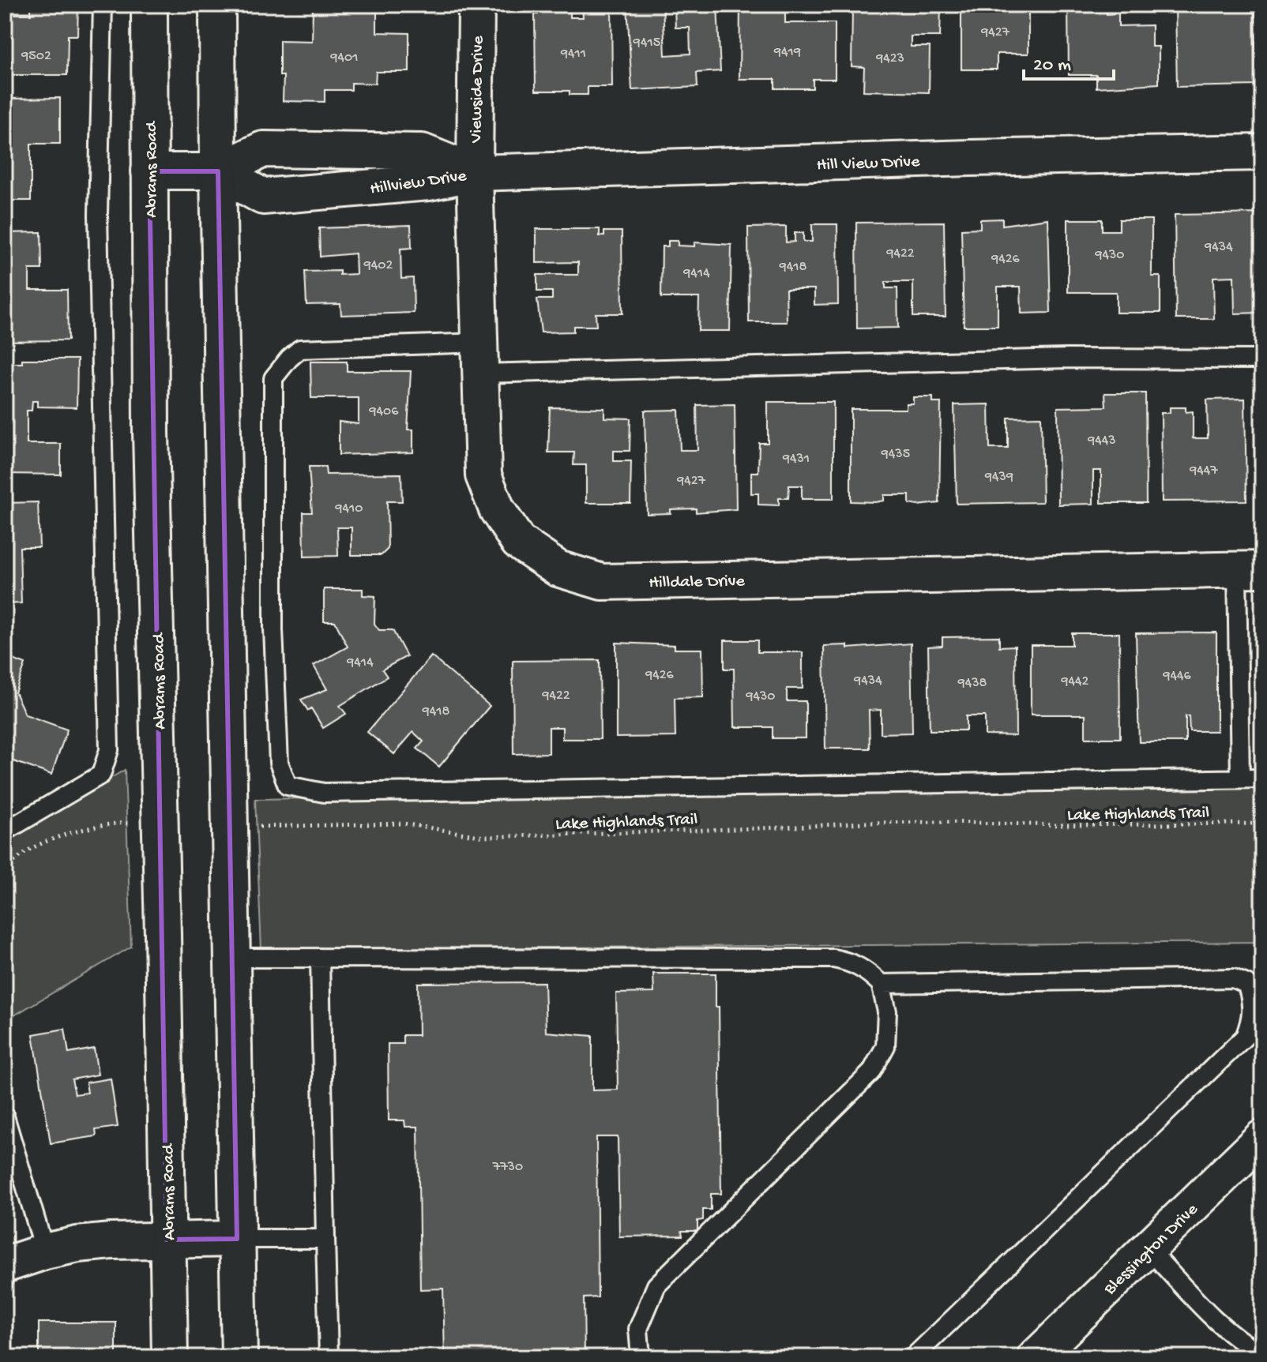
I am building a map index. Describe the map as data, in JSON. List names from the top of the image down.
{
  "streets": {
    "street": [
      "Viewside Drive",
      "Hill View Drive",
      "Abrams Road",
      "Hillview Drive",
      "Hilldale Drive",
      "Blessington Drive"
    ],
    "path": ["Lake Highlands Trail"]
  },
  "crossings": [
    ["Viewside Drive", "Hill View Drive"],
    ["Viewside Drive", "Hillview Drive"],
    ["Viewside Drive", "Hilldale Drive"],
    ["Hill View Drive", "Hillview Drive"],
    ["Hill View Drive", "Hilldale Drive"],
    ["Abrams Road", "Hillview Drive"],
    ["Hillview Drive", "Hilldale Drive"]
  ],
  "house_numbers": [
    "9427",
    "9415",
    "9419",
    "9411",
    "9502",
    "9401",
    "9423",
    "9434",
    "9422",
    "9430",
    "9426",
    "9402",
    "9418",
    "9414",
    "9406",
    "9443",
    "9435",
    "9431",
    "9447",
    "9439",
    "9427",
    "9410",
    "9414",
    "9426",
    "9446",
    "9434",
    "9442",
    "9438",
    "9422",
    "9430",
    "9418",
    "7730"
  ],
  "scale_bar": "20 m"
}
